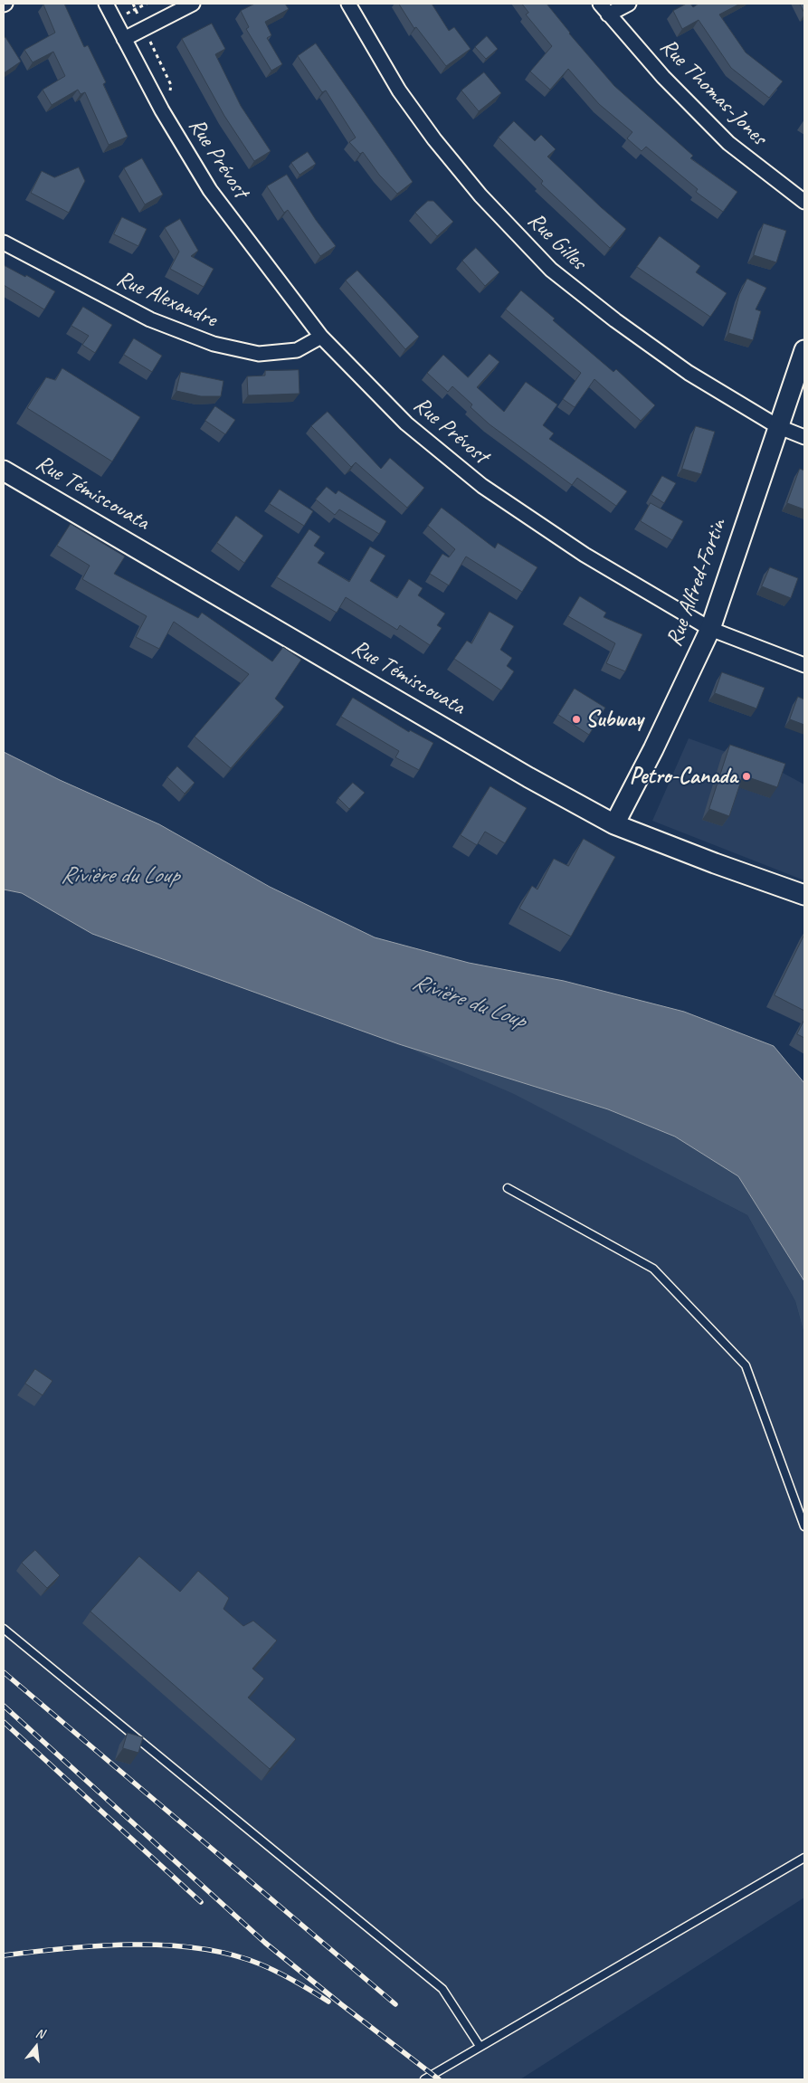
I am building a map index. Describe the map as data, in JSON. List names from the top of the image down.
{
  "streets": {
    "main road": ["Rue Témiscouata", "Rue Alfred-Fortin"],
    "street": [
      "Rue Thomas-Jones",
      "Rue Prévost",
      "Rue Gilles",
      "Rue Alexandre"
    ]
  },
  "crossings": [
    ["Rue Prévost", "Rue Alexandre"],
    ["Rue Prévost", "Rue Alfred-Fortin"],
    ["Rue Gilles", "Rue Alfred-Fortin"],
    ["Rue Témiscouata", "Rue Alfred-Fortin"]
  ],
  "water": ["Rivière du Loup"],
  "places": ["Subway", "Petro-Canada"],
  "north": "top"
}
